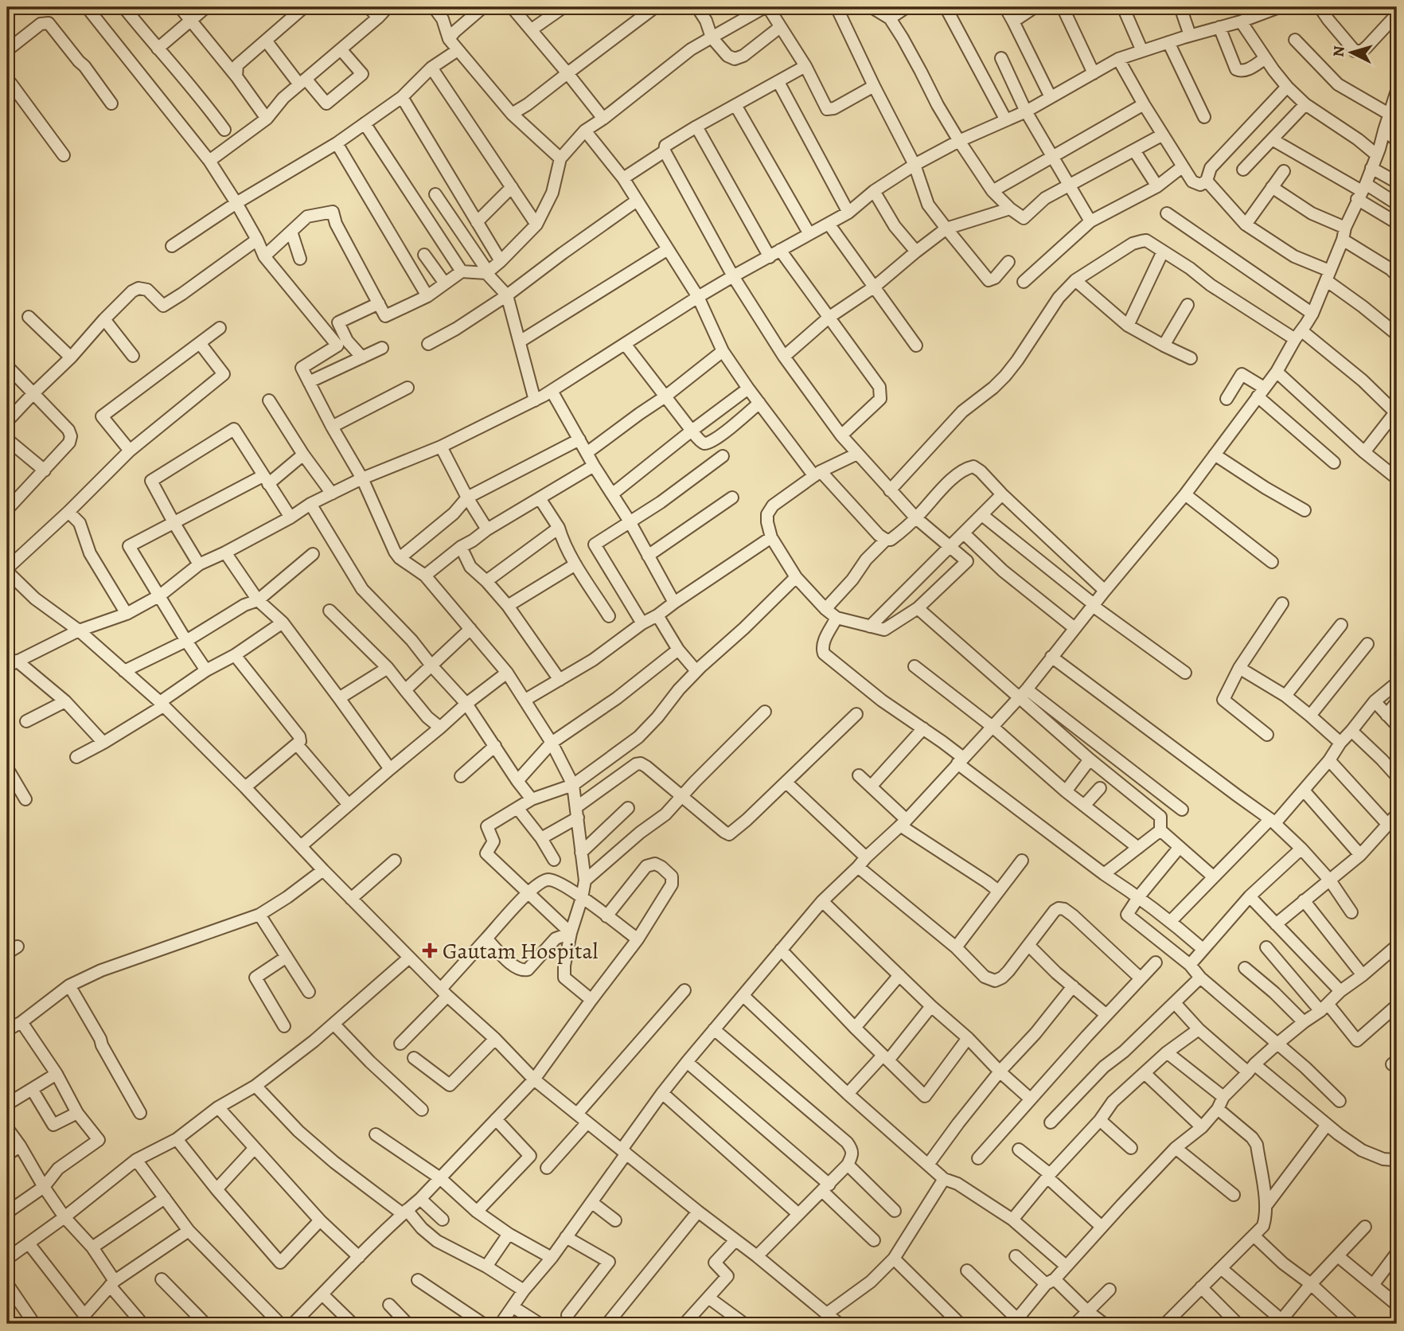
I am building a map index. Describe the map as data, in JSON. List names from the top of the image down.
{
  "places": {
    "health": ["Gautam Hospital"]
  },
  "north": "left"
}
